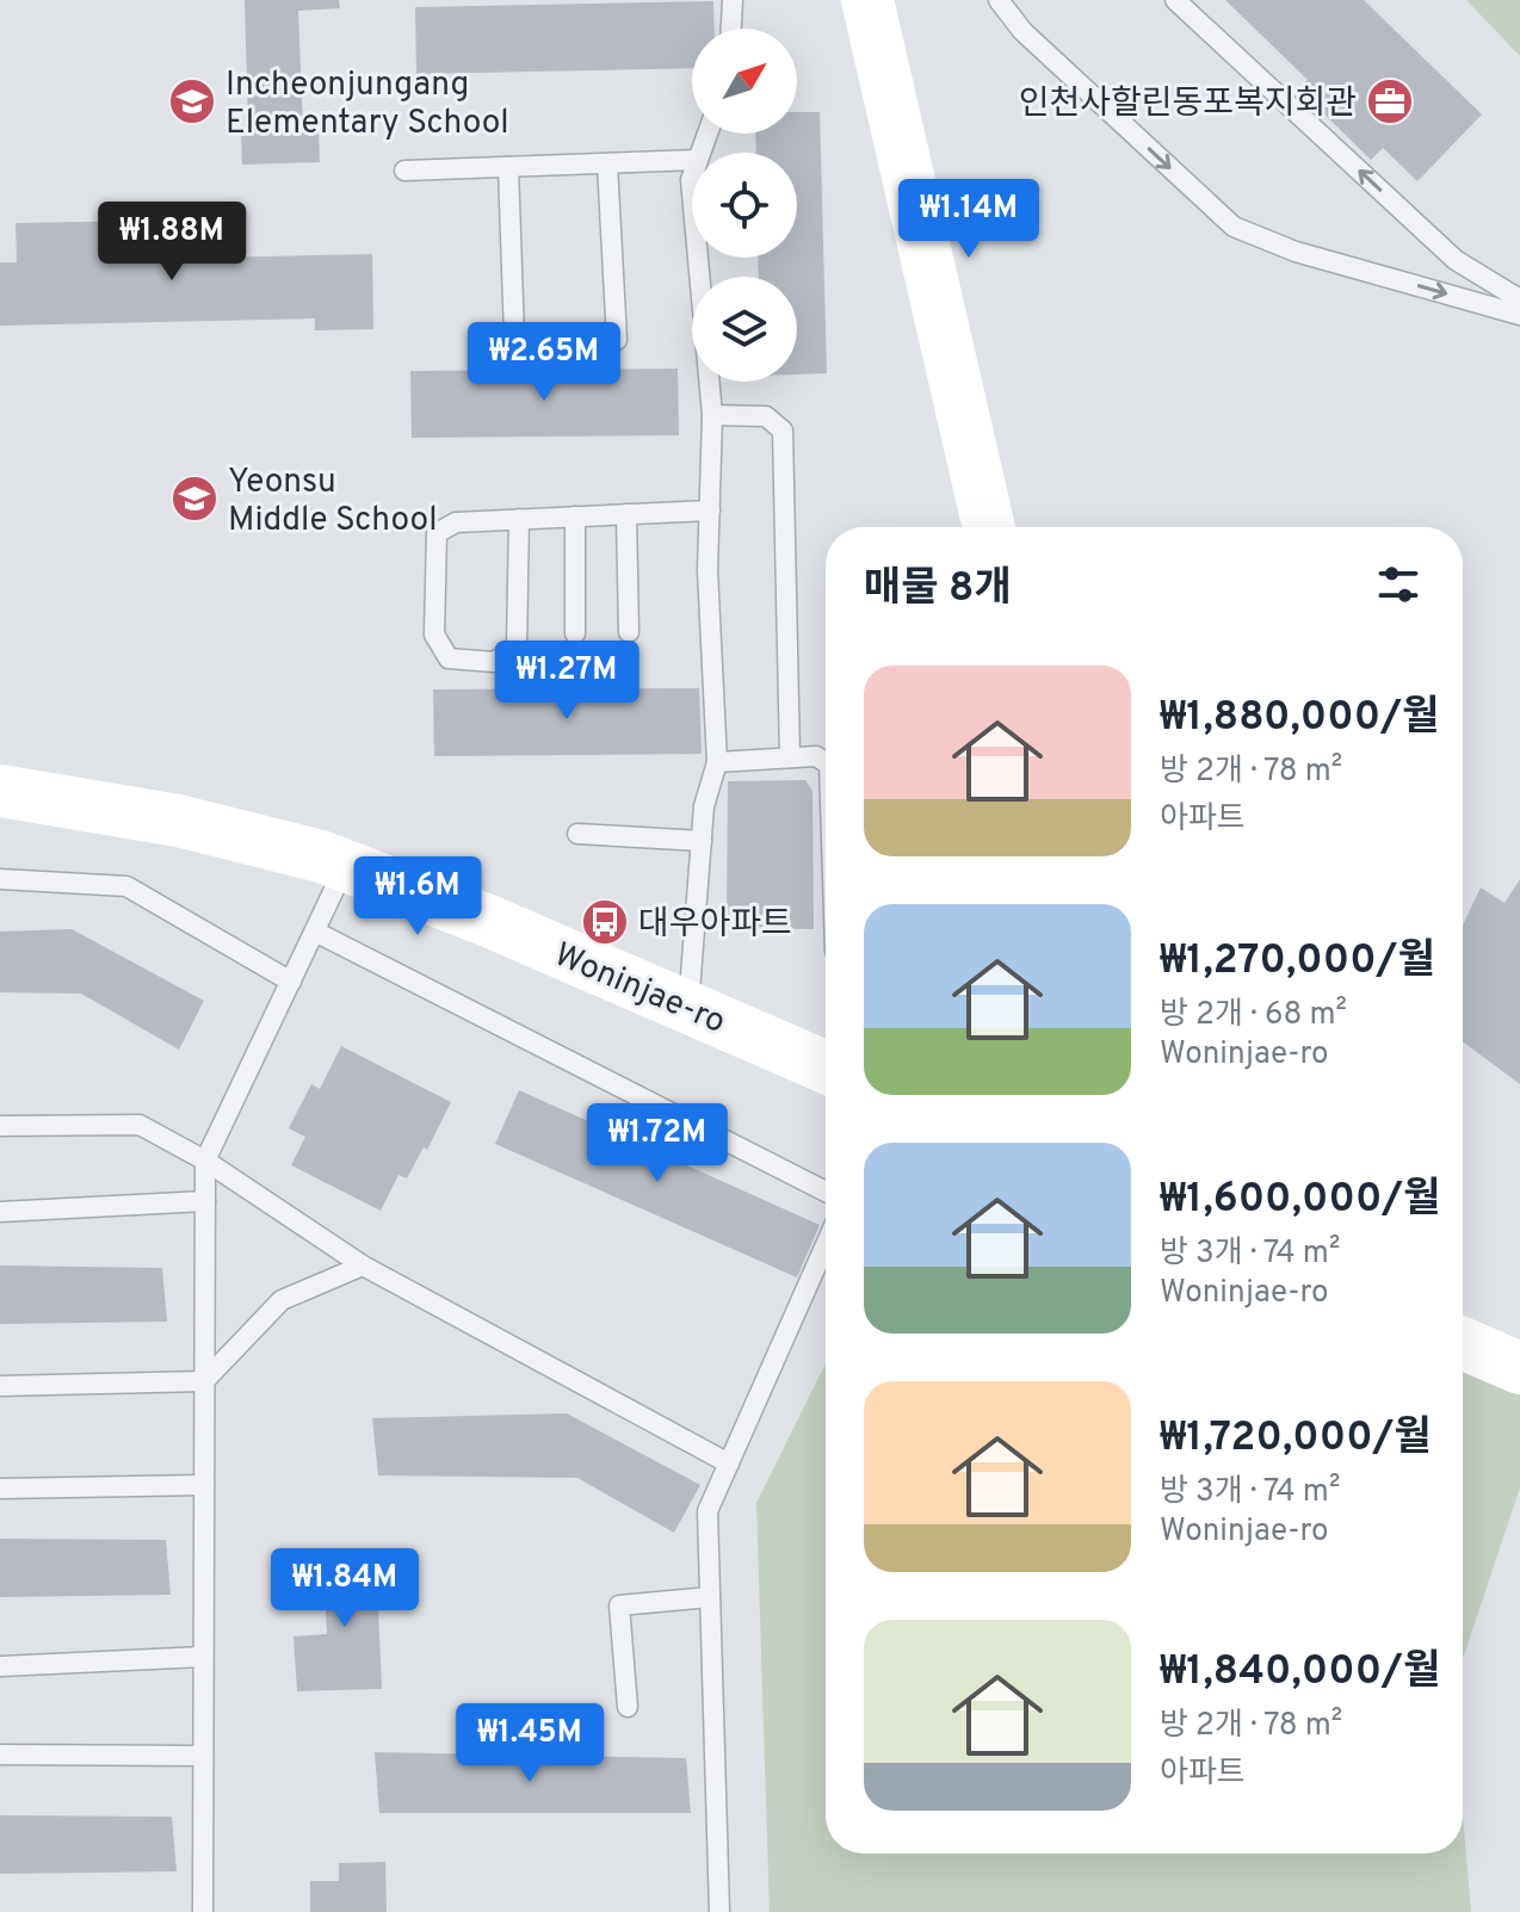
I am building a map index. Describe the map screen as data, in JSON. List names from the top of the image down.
{
  "streets": {
    "main road": ["Woninjae-ro"]
  },
  "places": {
    "school or university": ["Incheonjungang Elementary School", "Yeonsu Middle School"],
    "office": ["인천사할린동포복지회관"],
    "bus stop": ["대우아파트"]
  },
  "north": "top right",
  "page": {
    "price": [
      "₩1.14M",
      "₩1.88M",
      "₩2.65M",
      "₩1.27M",
      "₩1.6M",
      "₩1.72M",
      "₩1.84M",
      "₩1.45M"
    ],
    "heading": "매물 8개",
    "list": [
      {
        "name": "₩1,880,000/월",
        "note": "방 2개 · 78 m² · 아파트"
      },
      {
        "name": "₩1,270,000/월",
        "note": "방 2개 · 68 m² · Woninjae-ro"
      },
      {
        "name": "₩1,600,000/월",
        "note": "방 3개 · 74 m² · Woninjae-ro"
      },
      {
        "name": "₩1,720,000/월",
        "note": "방 3개 · 74 m² · Woninjae-ro"
      },
      {
        "name": "₩1,840,000/월",
        "note": "방 2개 · 78 m² · 아파트"
      }
    ]
  }
}
